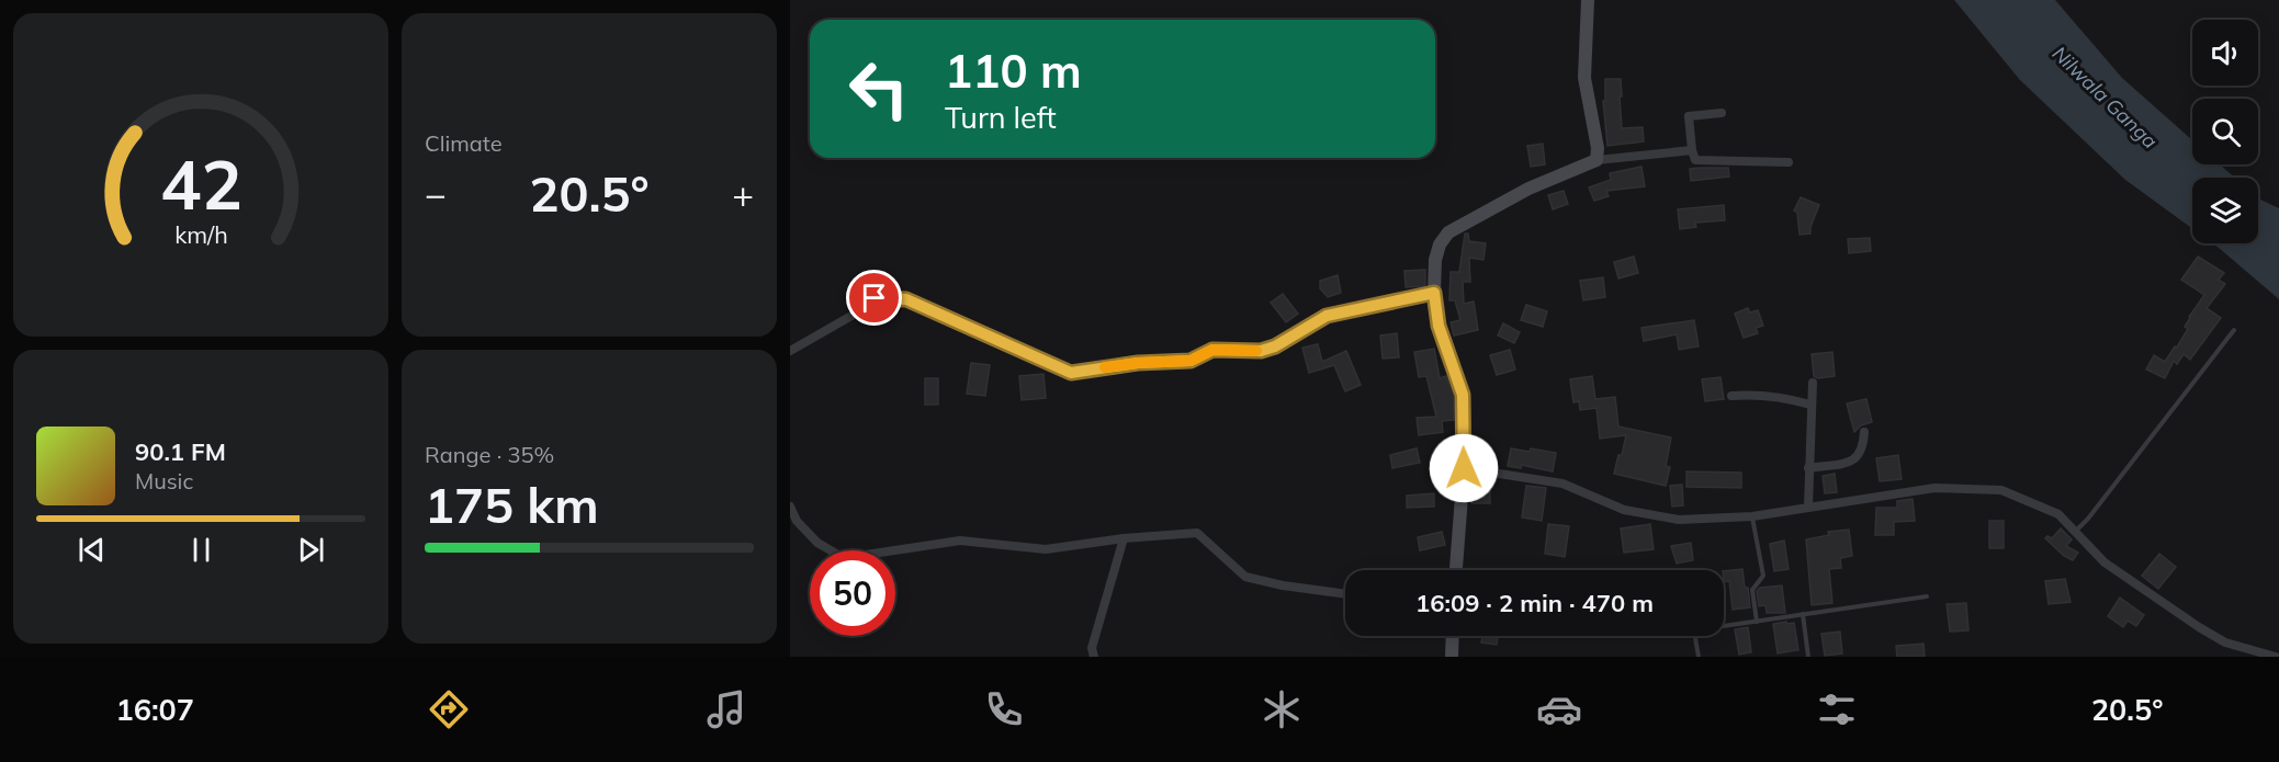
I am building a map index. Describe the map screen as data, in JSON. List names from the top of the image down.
{
  "water": ["Nilwala Ganga"],
  "page": {
    "tile": [
      "Climate",
      ["Range · 35%", "175 km"]
    ],
    "turn": ["110 m", "Turn left"],
    "heat": ["−", "20.5°", "+"],
    "song": ["90.1 FM", "Music"],
    "limit": "50",
    "trip": "16:09 · 2 min · 470 m",
    "tabs": ["16:07", "20.5°"],
    "gauge": ["42", "km/h"]
  }
}
